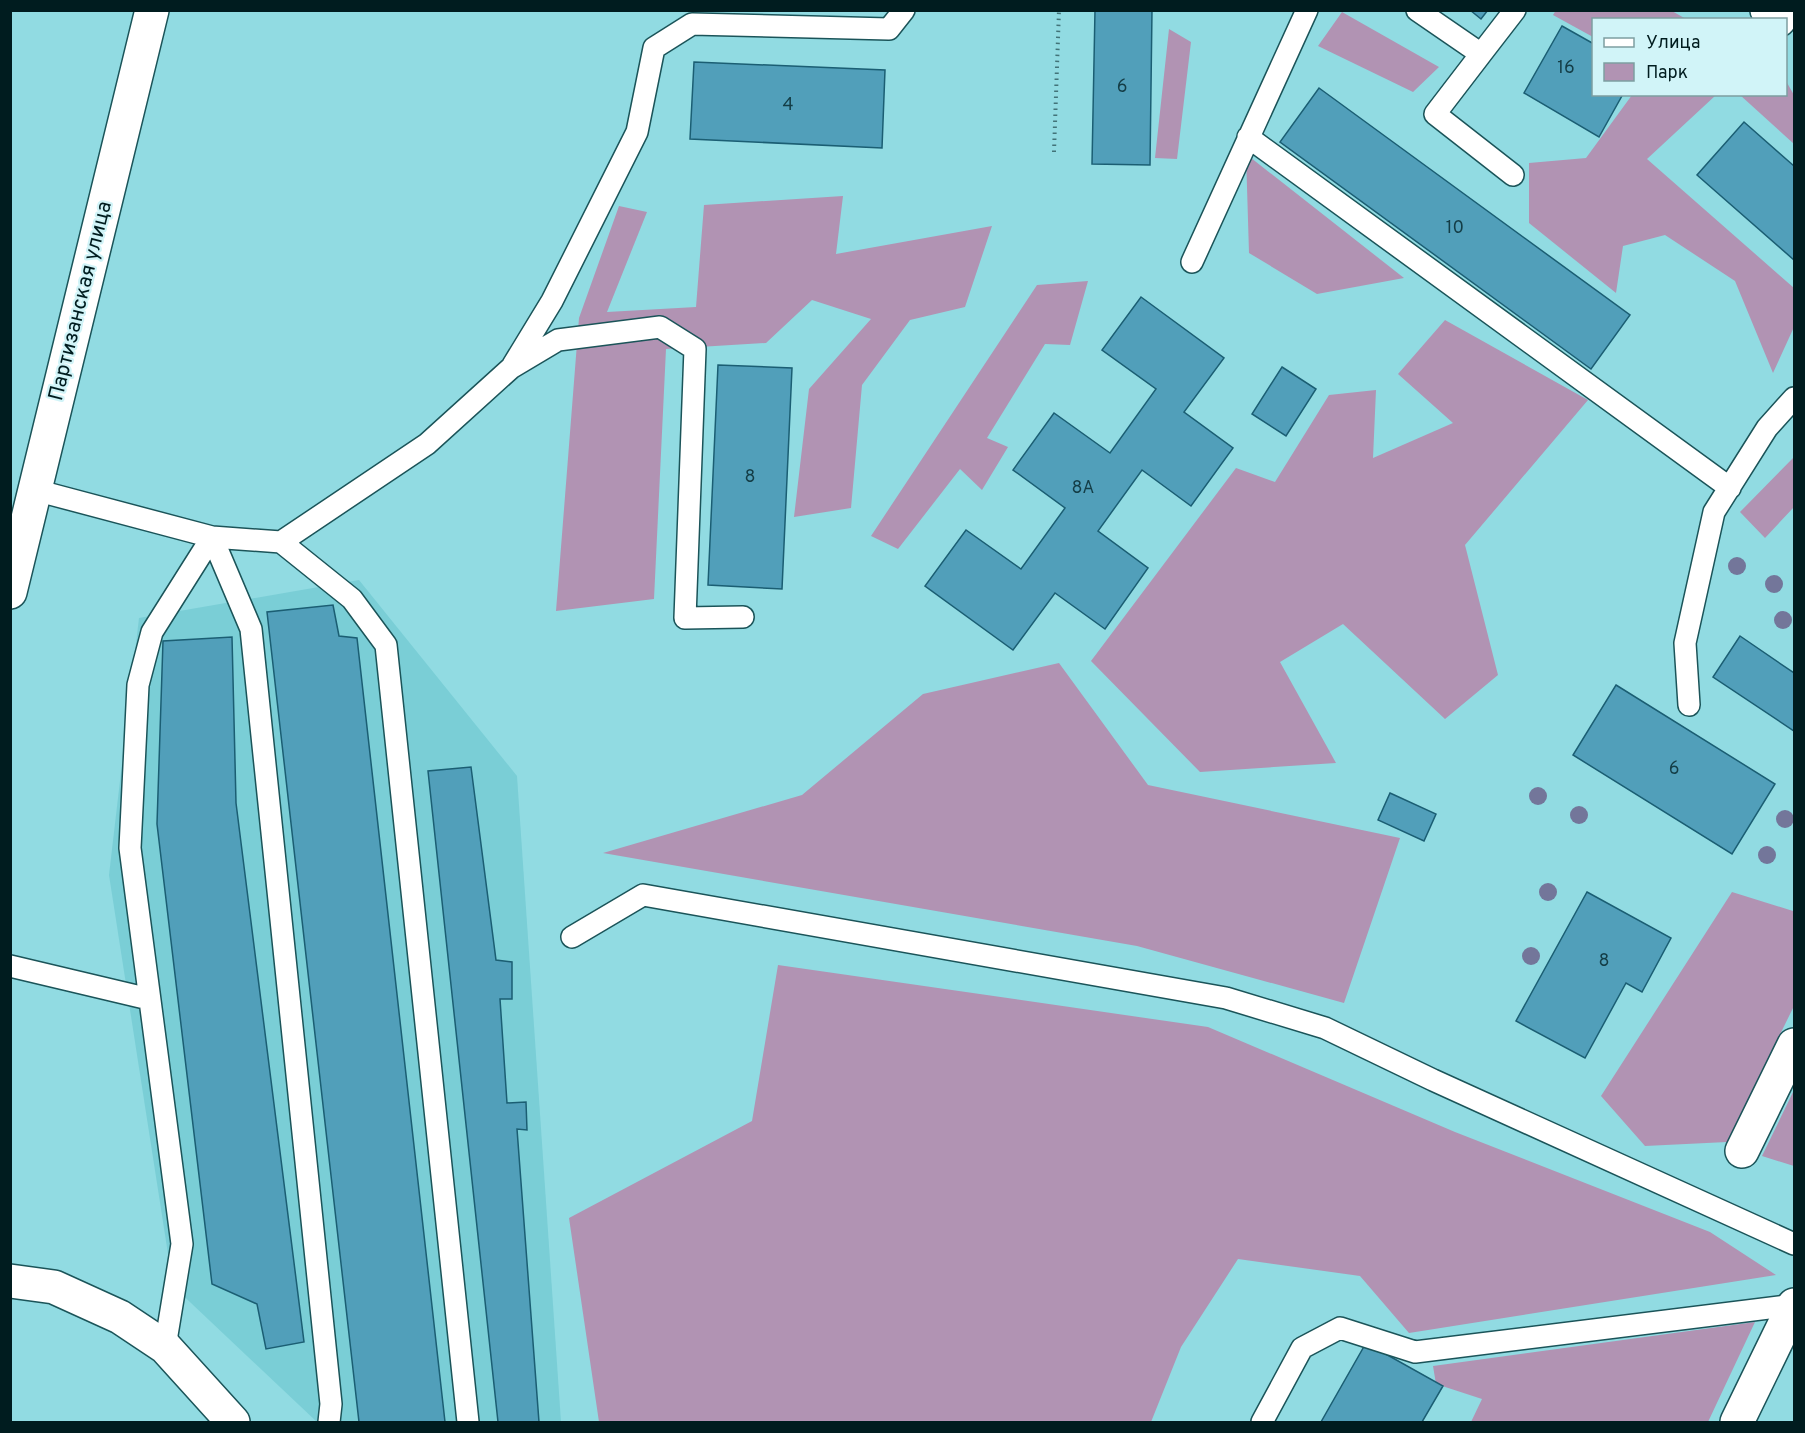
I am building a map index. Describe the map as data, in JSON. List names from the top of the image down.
{
  "streets": {
    "main road": ["Партизанская улица"]
  },
  "house_numbers": [
    "16",
    "6",
    "4",
    "10",
    "8",
    "8А",
    "6",
    "8"
  ],
  "legend": ["Улица", "Парк"]
}
